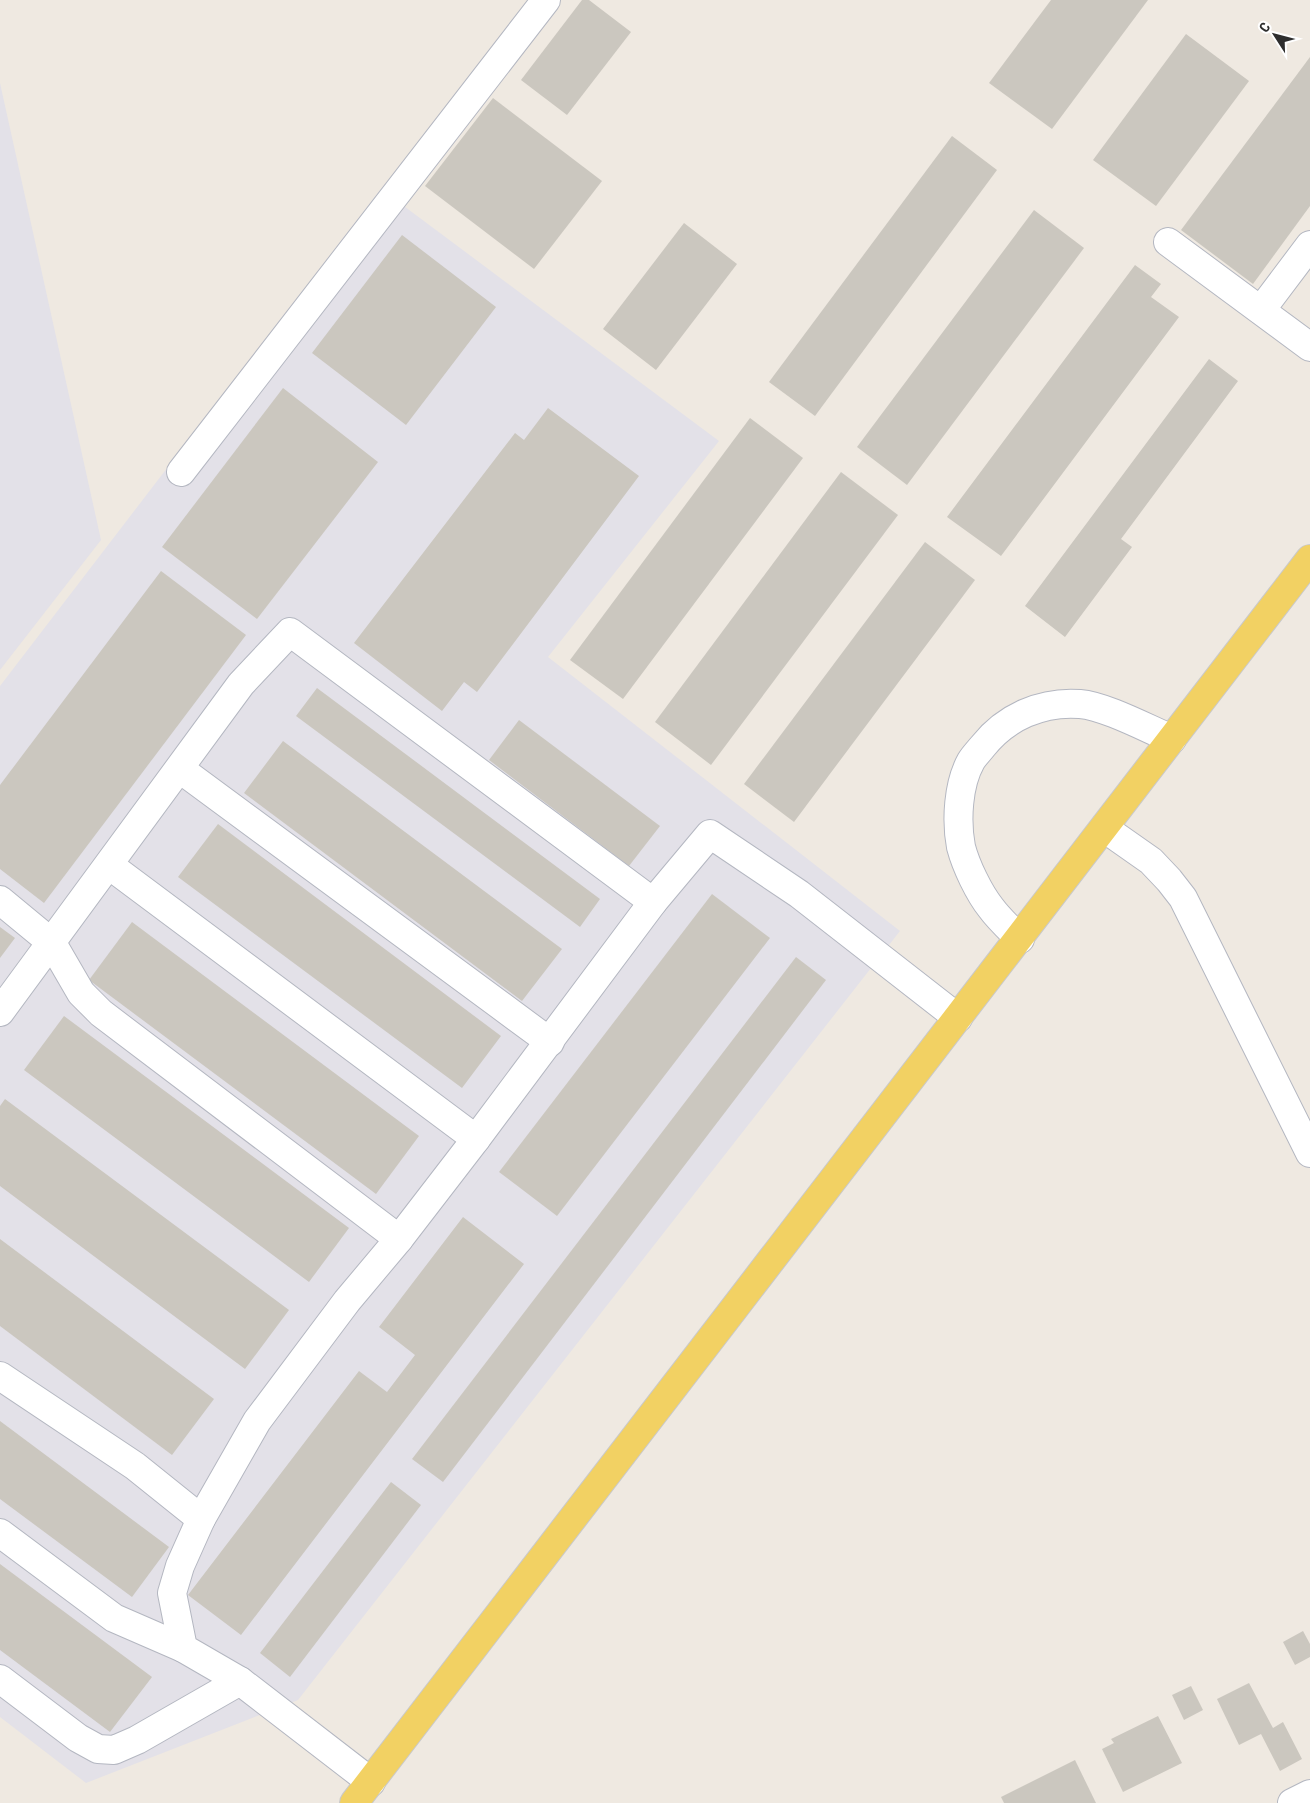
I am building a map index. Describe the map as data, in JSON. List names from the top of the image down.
{
  "north": "top left"
}
